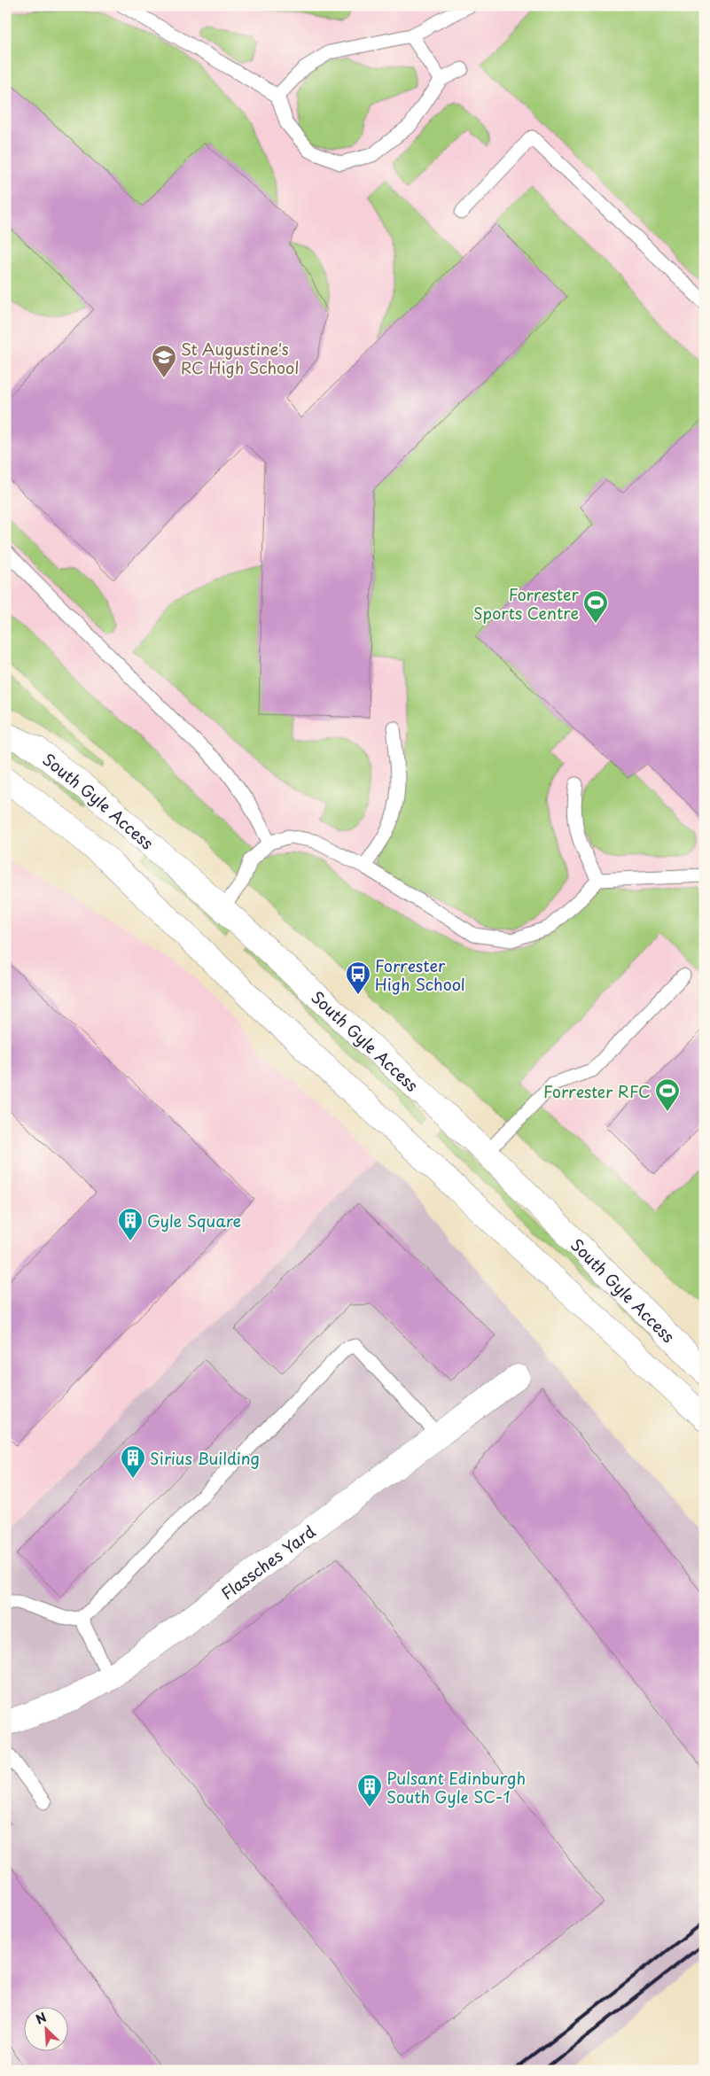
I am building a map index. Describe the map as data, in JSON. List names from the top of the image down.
{
  "streets": {
    "street": ["South Gyle Access", "Flassches Yard"]
  },
  "places": {
    "school or university": ["St Augustine's RC High School"],
    "sports": ["Forrester Sports Centre", "Forrester RFC"],
    "bus stop": ["Forrester High School"],
    "building": ["Gyle Square", "Sirius Building", "Pulsant Edinburgh South Gyle SC-1"]
  },
  "north": "top left"
}
